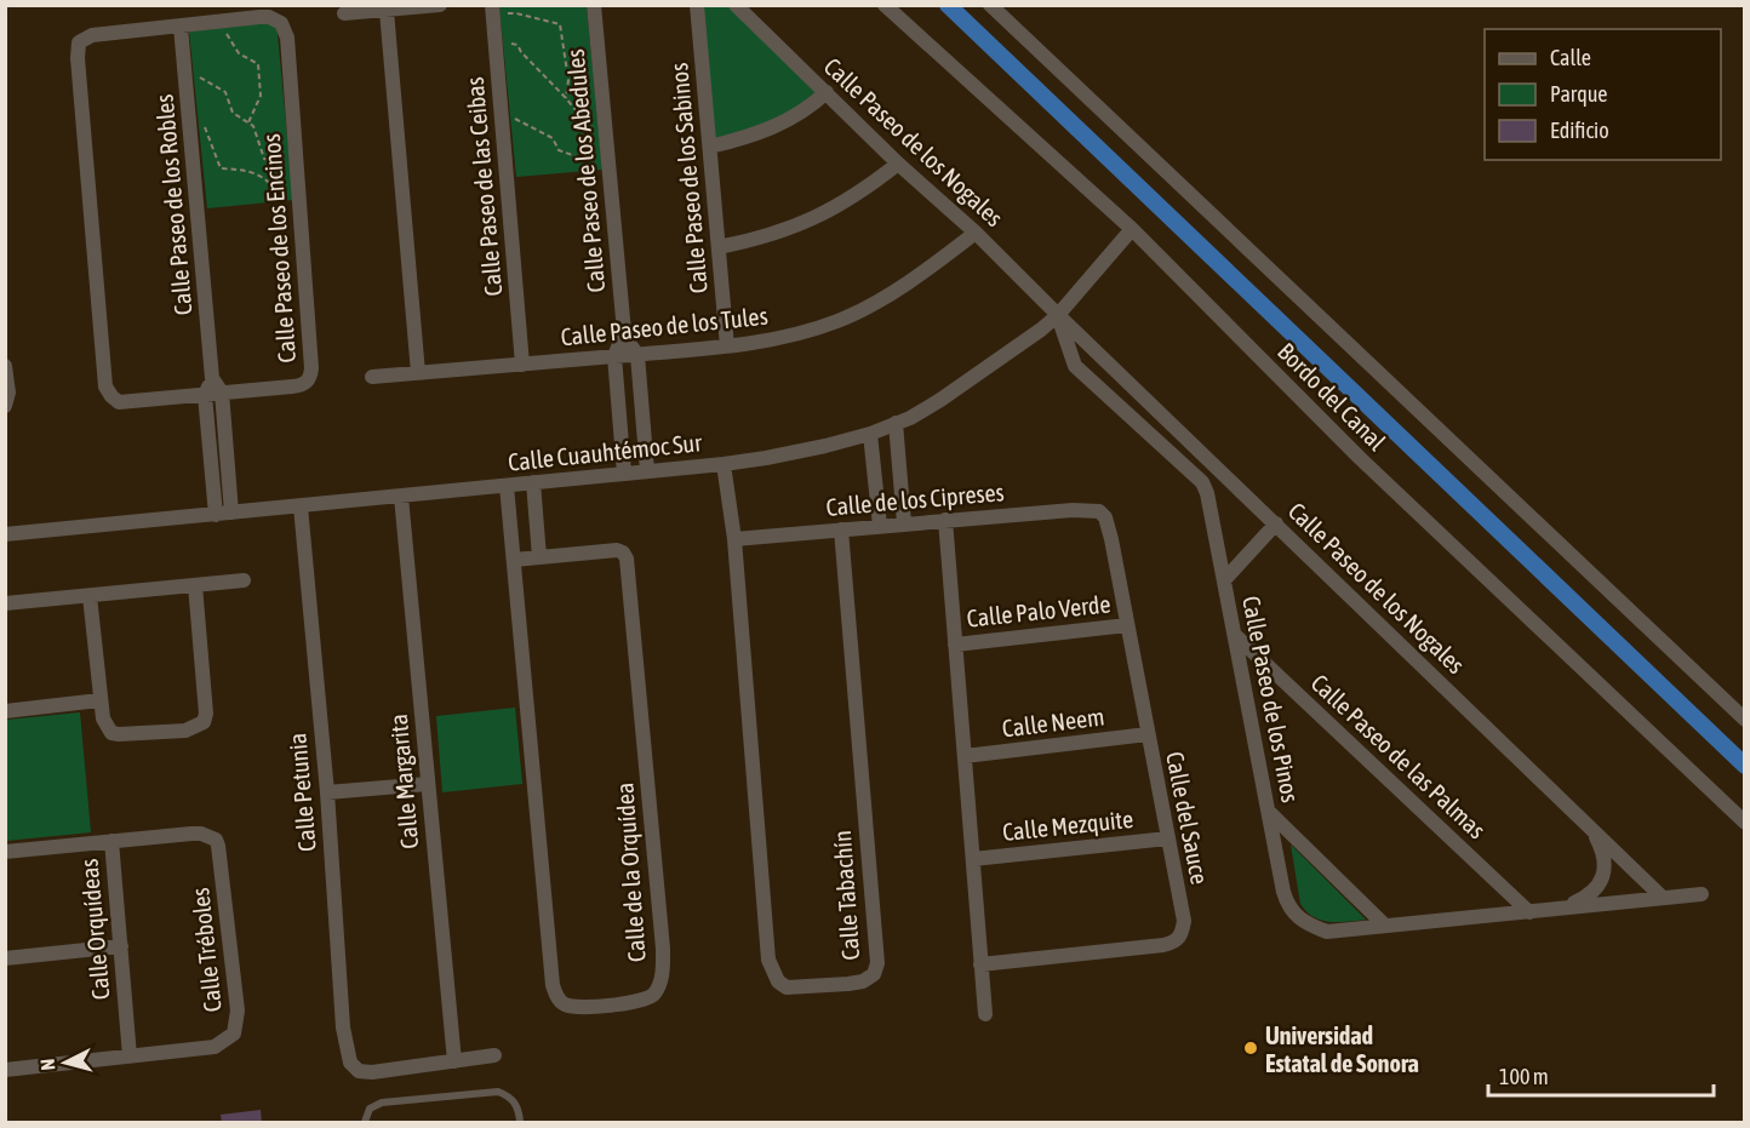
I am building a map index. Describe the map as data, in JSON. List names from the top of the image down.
{
  "streets": {
    "street": [
      "Calle Paseo de los Nogales",
      "Calle Paseo de los Abedules",
      "Calle Paseo de los Sabinos",
      "Calle Paseo de las Ceibas",
      "Calle Paseo de los Robles",
      "Calle Paseo de los Encinos",
      "Calle Paseo de los Tules",
      "Bordo del Canal",
      "Calle Cuauhtémoc Sur",
      "Calle de los Cipreses",
      "Calle Palo Verde",
      "Calle Paseo de los Pinos",
      "Calle Neem",
      "Calle Paseo de las Palmas",
      "Calle Margarita",
      "Calle Petunia",
      "Calle del Sauce",
      "Calle Mezquite",
      "Calle de la Orquídea",
      "Calle Tabachín",
      "Calle Orquídeas",
      "Calle Tréboles"
    ]
  },
  "crossings": [
    ["Calle Paseo de los Nogales", "Calle Paseo de los Tules"],
    ["Calle Paseo de los Nogales", "Calle Cuauhtémoc Sur"],
    ["Calle Paseo de los Nogales", "Calle Paseo de los Pinos"],
    ["Calle Paseo de los Abedules", "Calle Paseo de los Tules"],
    ["Calle Paseo de los Abedules", "Calle Cuauhtémoc Sur"],
    ["Calle Paseo de los Sabinos", "Calle Paseo de los Tules"],
    ["Calle Paseo de las Ceibas", "Calle Paseo de los Tules"],
    ["Calle Paseo de los Robles", "Calle Paseo de los Encinos"],
    ["Calle Paseo de los Robles", "Calle Cuauhtémoc Sur"],
    ["Bordo del Canal", "Calle Cuauhtémoc Sur"],
    ["Calle Cuauhtémoc Sur", "Calle Margarita"],
    ["Calle Cuauhtémoc Sur", "Calle Petunia"],
    ["Calle Cuauhtémoc Sur", "Calle de la Orquídea"],
    ["Calle de los Cipreses", "Calle del Sauce"],
    ["Calle de los Cipreses", "Calle Tabachín"],
    ["Calle Palo Verde", "Calle del Sauce"],
    ["Calle Paseo de los Pinos", "Calle Paseo de las Palmas"],
    ["Calle Neem", "Calle del Sauce"],
    ["Calle Margarita", "Calle Petunia"],
    ["Calle del Sauce", "Calle Mezquite"],
    ["Calle Orquídeas", "Calle Tréboles"]
  ],
  "places": ["Universidad Estatal de Sonora"],
  "legend": ["Calle", "Parque", "Edificio"],
  "scale_bar": "100 m",
  "north": "left"
}
